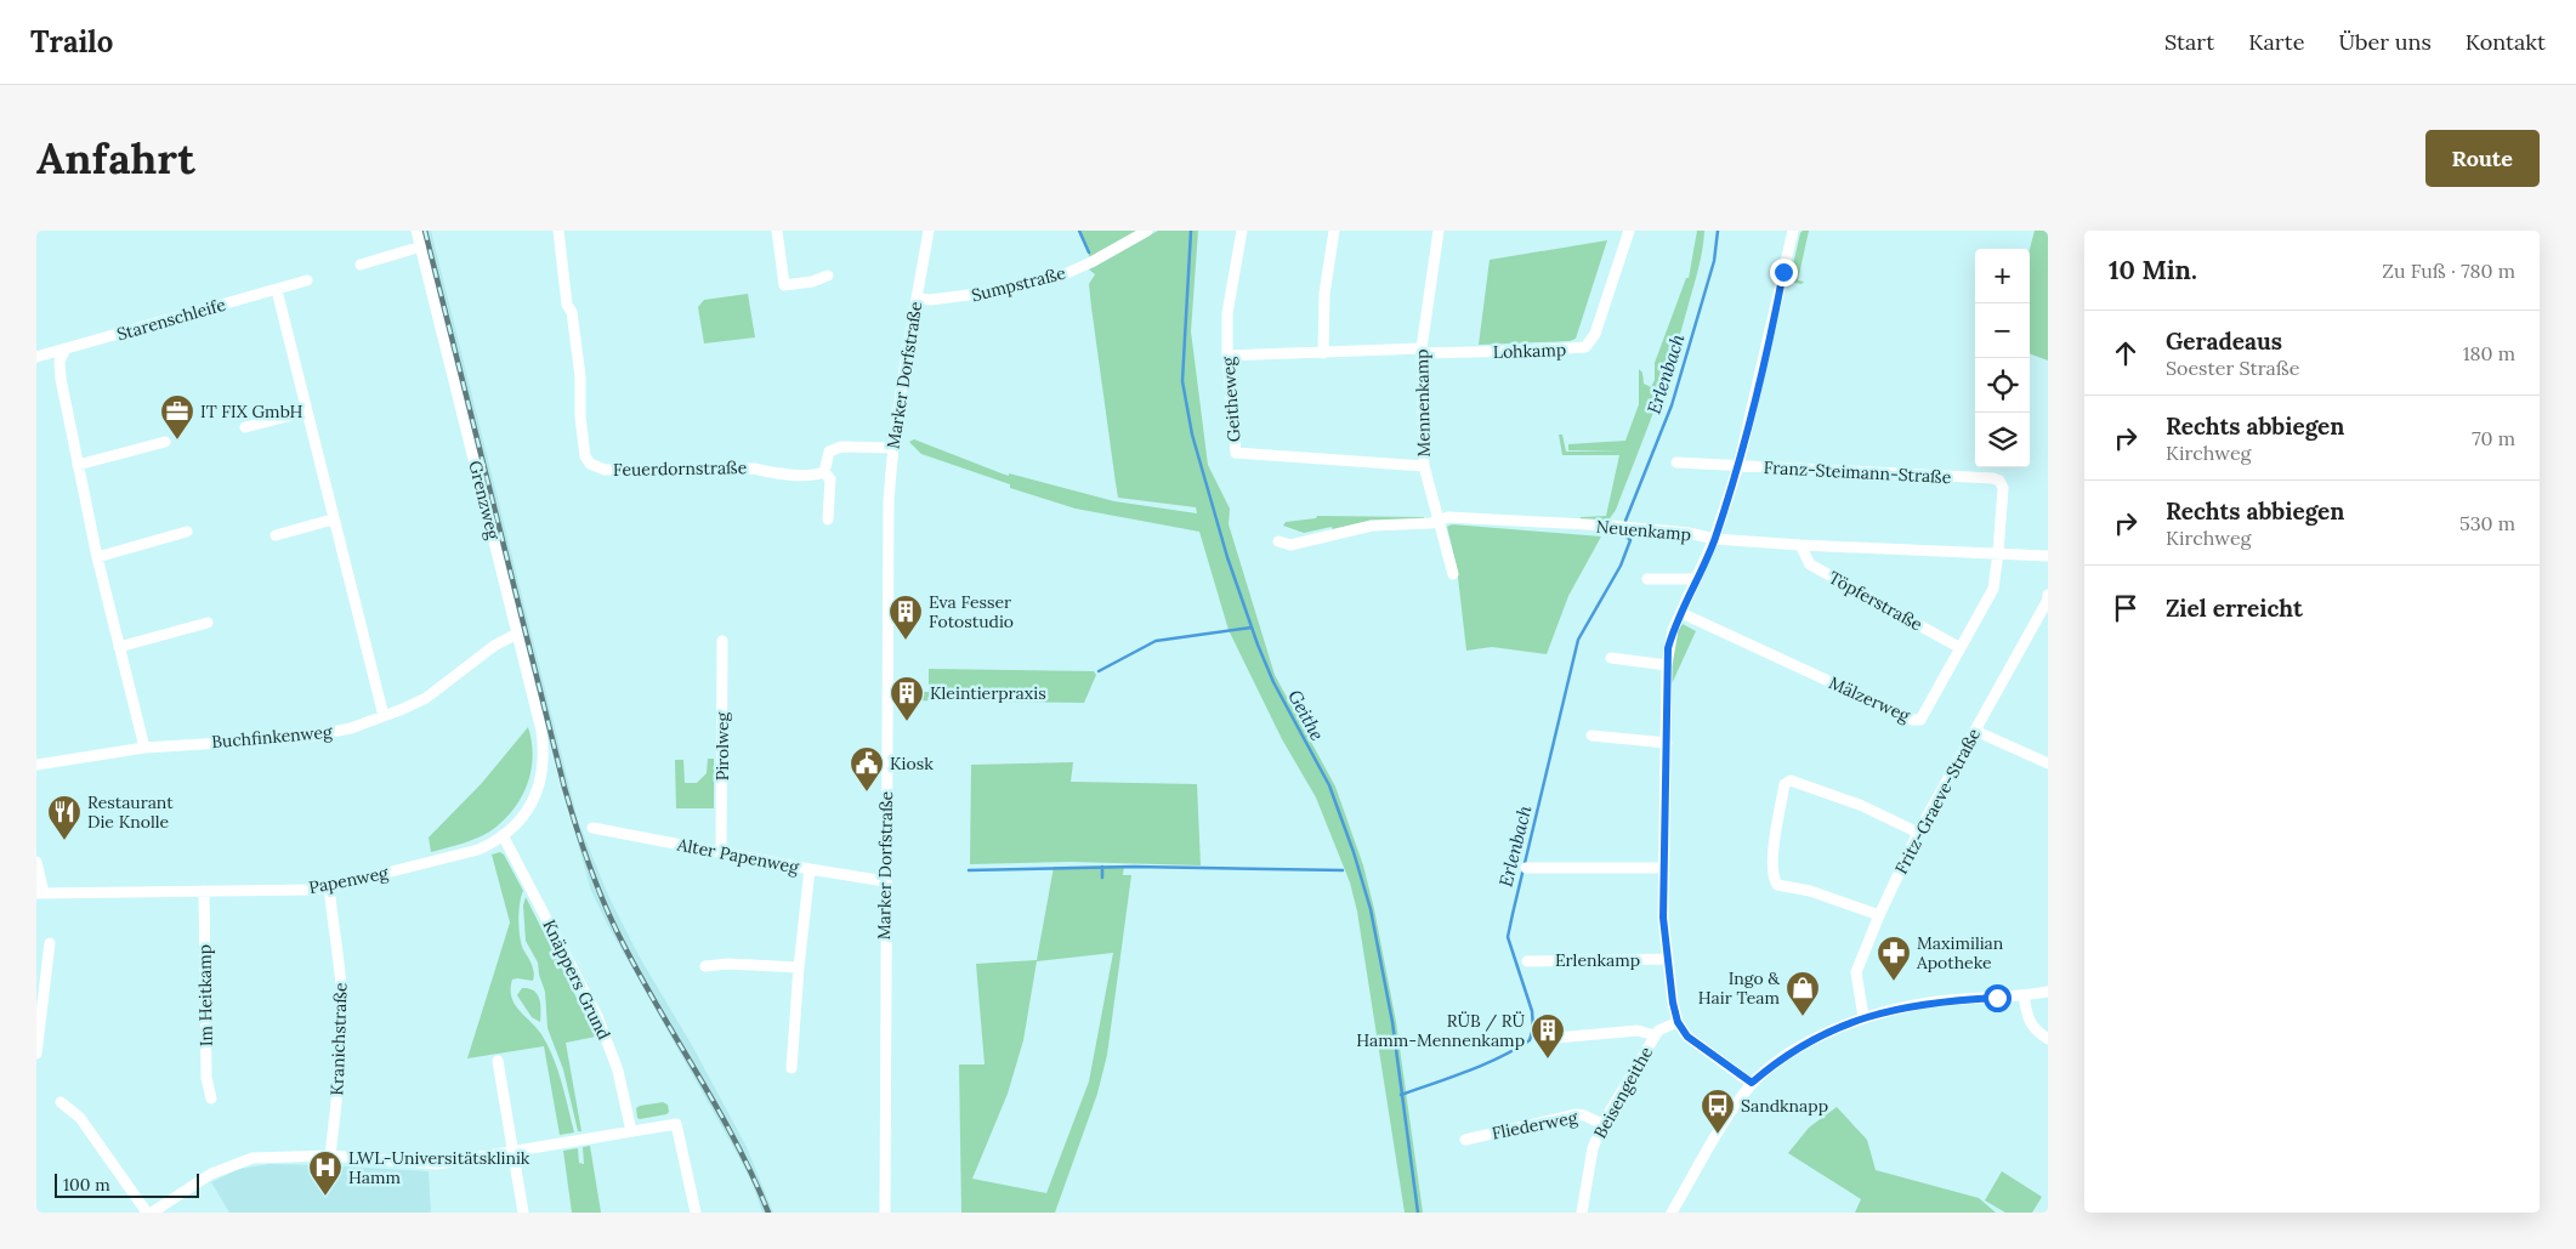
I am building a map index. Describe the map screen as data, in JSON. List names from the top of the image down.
{
  "streets": {
    "street": [
      "Sumpstraße",
      "Starenschleife",
      "Lohkamp",
      "Marker Dorfstraße",
      "Geitheweg",
      "Mennenkamp",
      "Feuerdornstraße",
      "Franz-Steimann-Straße",
      "Grenzweg",
      "Neuenkamp",
      "Töpferstraße",
      "Mälzerweg",
      "Buchfinkenweg",
      "Pirolweg",
      "Fritz-Graeve-Straße",
      "Alter Papenweg",
      "Papenweg",
      "Erlenkamp",
      "Knäppers Grund",
      "Im Heitkamp",
      "Kranichstraße",
      "Beisengeithe",
      "Fliederweg"
    ]
  },
  "crossings": [
    ["Sumpstraße", "Marker Dorfstraße"],
    ["Lohkamp", "Geitheweg"],
    ["Lohkamp", "Mennenkamp"],
    ["Marker Dorfstraße", "Alter Papenweg"],
    ["Geitheweg", "Mennenkamp"],
    ["Mennenkamp", "Neuenkamp"],
    ["Franz-Steimann-Straße", "Neuenkamp"],
    ["Franz-Steimann-Straße", "Mälzerweg"],
    ["Grenzweg", "Buchfinkenweg"],
    ["Grenzweg", "Papenweg"],
    ["Neuenkamp", "Töpferstraße"],
    ["Neuenkamp", "Mälzerweg"],
    ["Töpferstraße", "Mälzerweg"],
    ["Pirolweg", "Alter Papenweg"],
    ["Papenweg", "Knäppers Grund"],
    ["Papenweg", "Im Heitkamp"],
    ["Papenweg", "Kranichstraße"],
    ["Beisengeithe", "Fliederweg"]
  ],
  "water": ["Erlenbach", "Geithe"],
  "places": {
    "office": ["IT FIX GmbH"],
    "building": ["Eva Fesser Fotostudio", "Kleintierpraxis", "RÜB / RÜ Hamm-Mennenkamp"],
    "public building": ["Kiosk"],
    "restaurant": ["Restaurant Die Knolle"],
    "pharmacy": ["Maximilian Apotheke"],
    "shop": ["Ingo & Hair Team"],
    "bus stop": ["Sandknapp"],
    "hospital": ["LWL-Universitätsklinik Hamm"]
  },
  "scale_bar": "100 m",
  "page": {
    "header": "Trailo",
    "nav": [
      "Start",
      "Karte",
      "Über uns",
      "Kontakt"
    ],
    "buttons": "Route",
    "title": "Anfahrt",
    "heading": ["10 Min.", "Zu Fuß · 780 m"],
    "map_buttons": ["+", "−"],
    "list": [
      ["Geradeaus", "Soester Straße", "180 m"],
      ["Rechts abbiegen", "Kirchweg", "70 m"],
      ["Rechts abbiegen", "Kirchweg", "530 m"],
      "Ziel erreicht"
    ],
    "scale": "100 m"
  }
}
